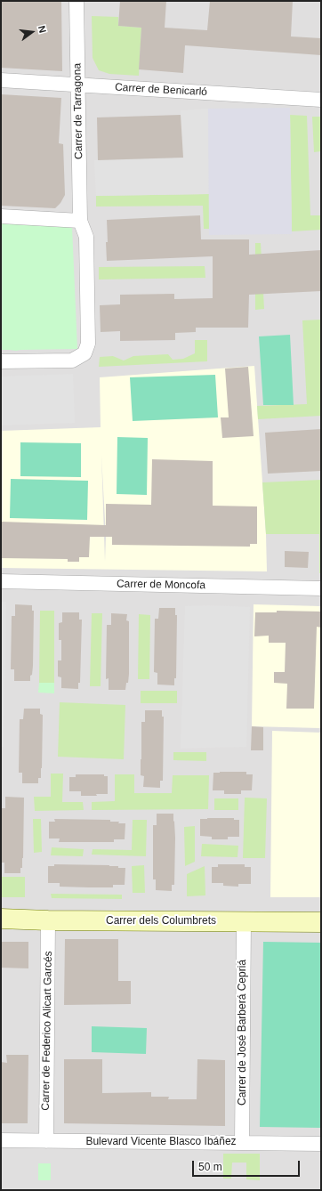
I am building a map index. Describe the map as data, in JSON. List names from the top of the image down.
{
  "streets": {
    "street": [
      "Carrer de Benicarló",
      "Carrer de Tarragona",
      "Carrer de Moncofa",
      "Carrer dels Columbrets",
      "Carrer de Federico Alicart Garcés",
      "Carrer de José Barberá Cepriá",
      "Bulevard Vicente Blasco Ibáñez"
    ]
  },
  "crossings": [
    ["Carrer de Benicarló", "Carrer de Tarragona"],
    ["Carrer dels Columbrets", "Carrer de Federico Alicart Garcés"],
    ["Carrer dels Columbrets", "Carrer de José Barberá Cepriá"],
    ["Carrer de Federico Alicart Garcés", "Bulevard Vicente Blasco Ibáñez"],
    ["Carrer de José Barberá Cepriá", "Bulevard Vicente Blasco Ibáñez"]
  ],
  "scale_bar": "50 m",
  "north": "right"
}
